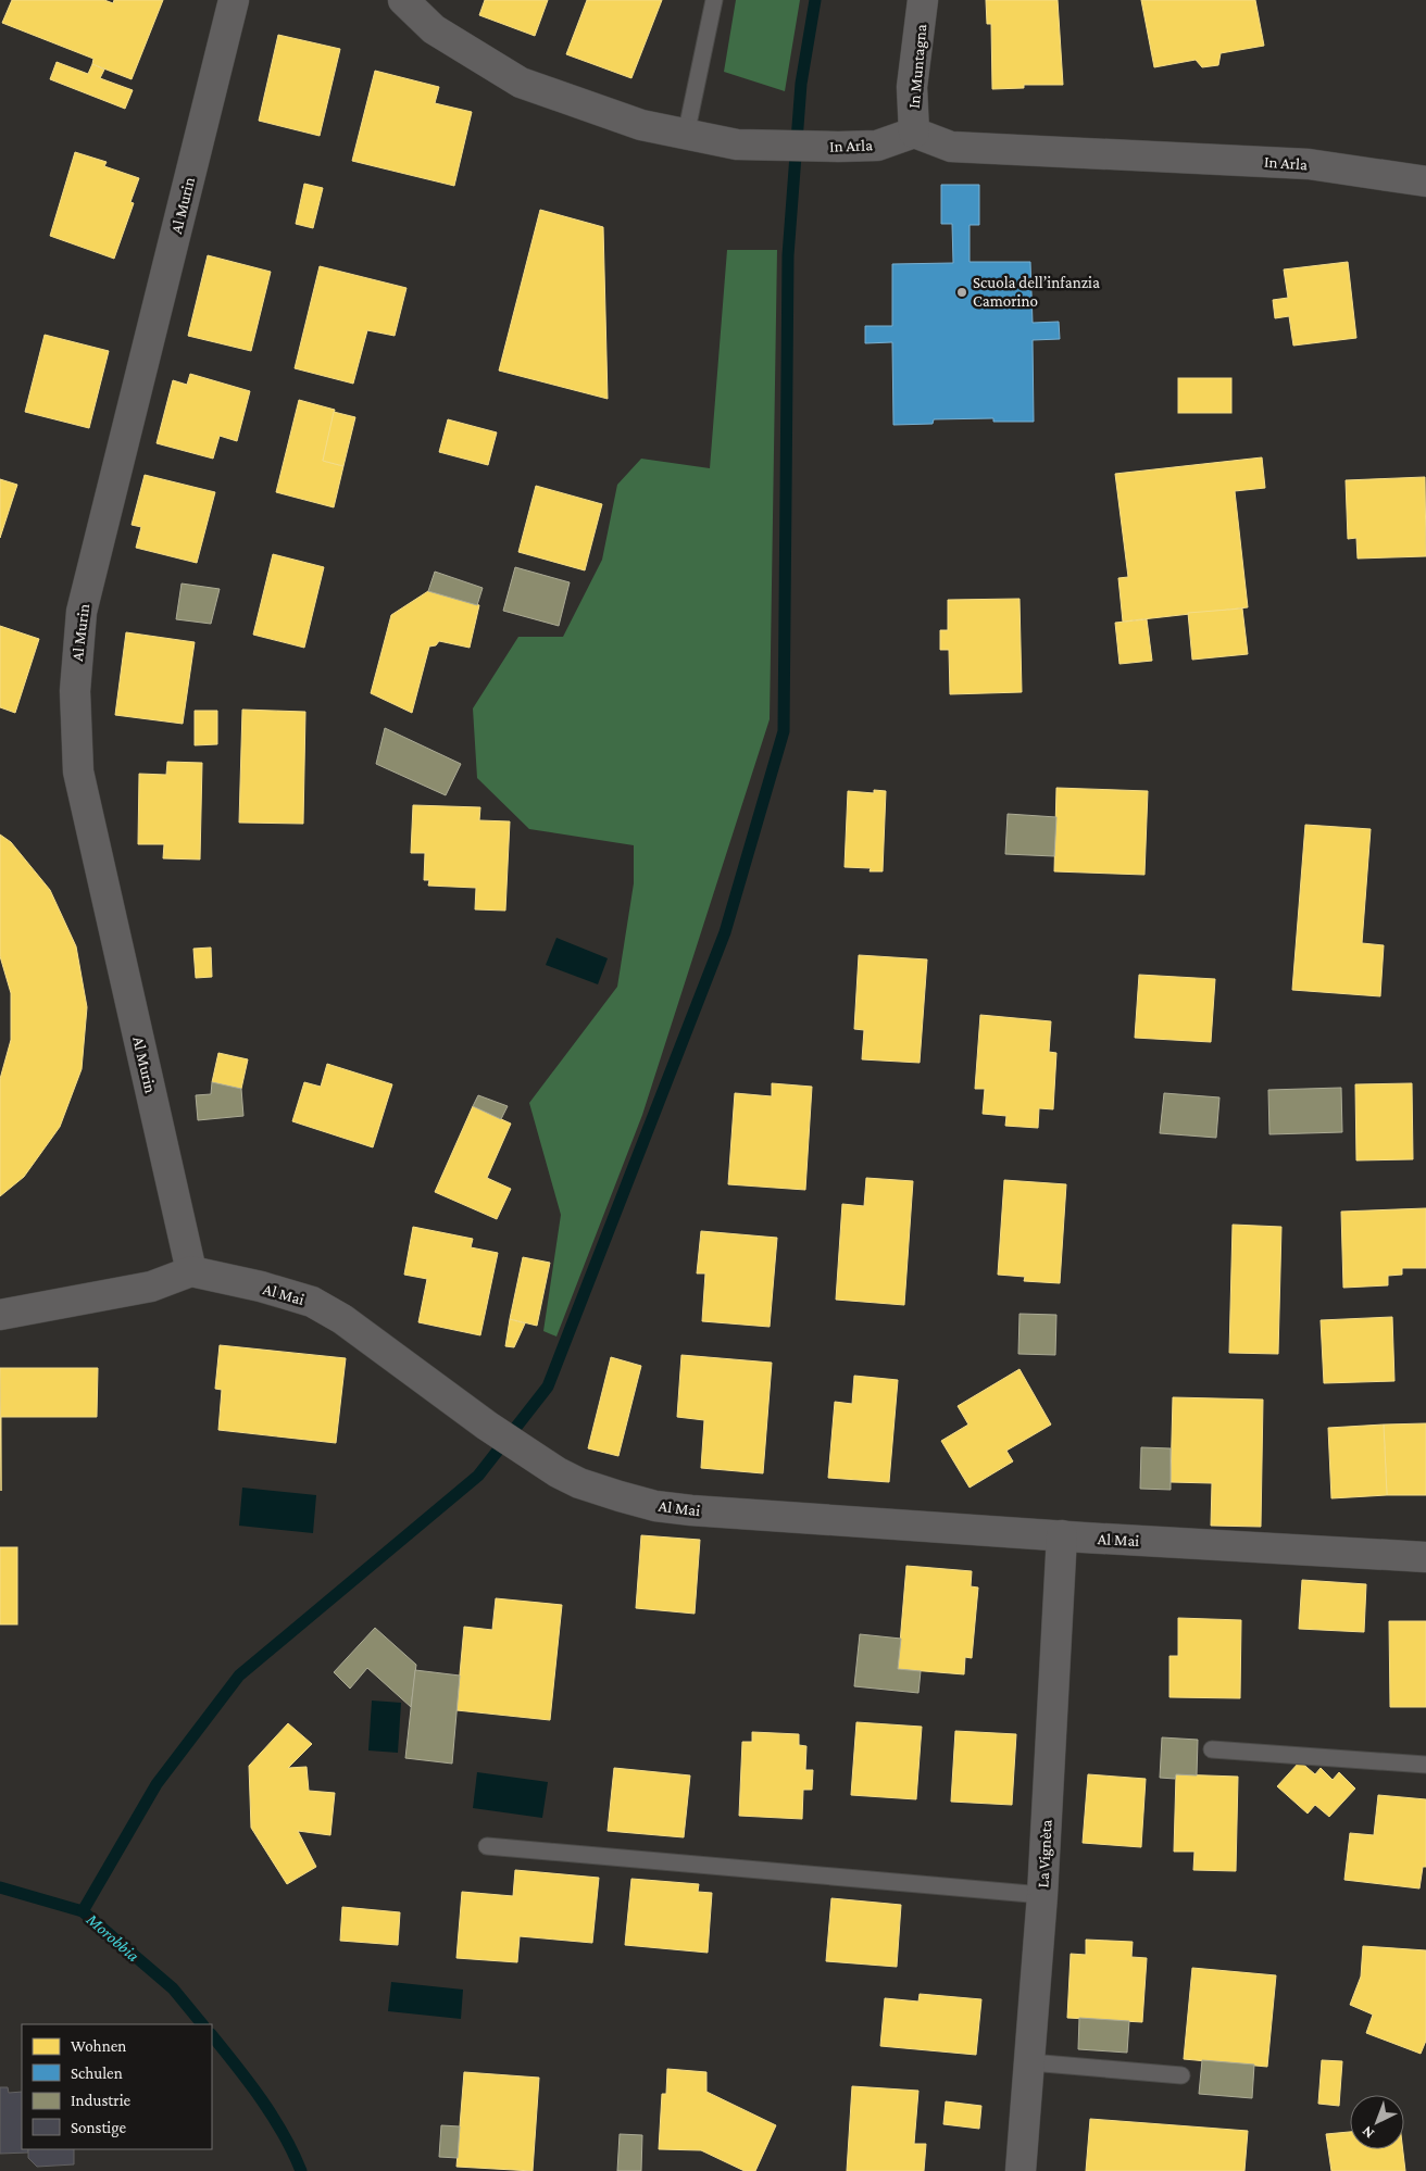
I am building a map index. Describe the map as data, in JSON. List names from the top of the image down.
{
  "streets": {
    "street": [
      "In Muntagna",
      "In Arla",
      "Al Murin",
      "Al Mai",
      "La Vignèta"
    ]
  },
  "crossings": [
    ["In Muntagna", "In Arla"],
    ["Al Murin", "Al Mai"],
    ["Al Mai", "La Vignèta"]
  ],
  "water": ["Morobbia"],
  "places": ["Scuola dell’infanzia Camorino"],
  "legend": [
    "Wohnen",
    "Schulen",
    "Industrie",
    "Sonstige"
  ],
  "north": "bottom left"
}
